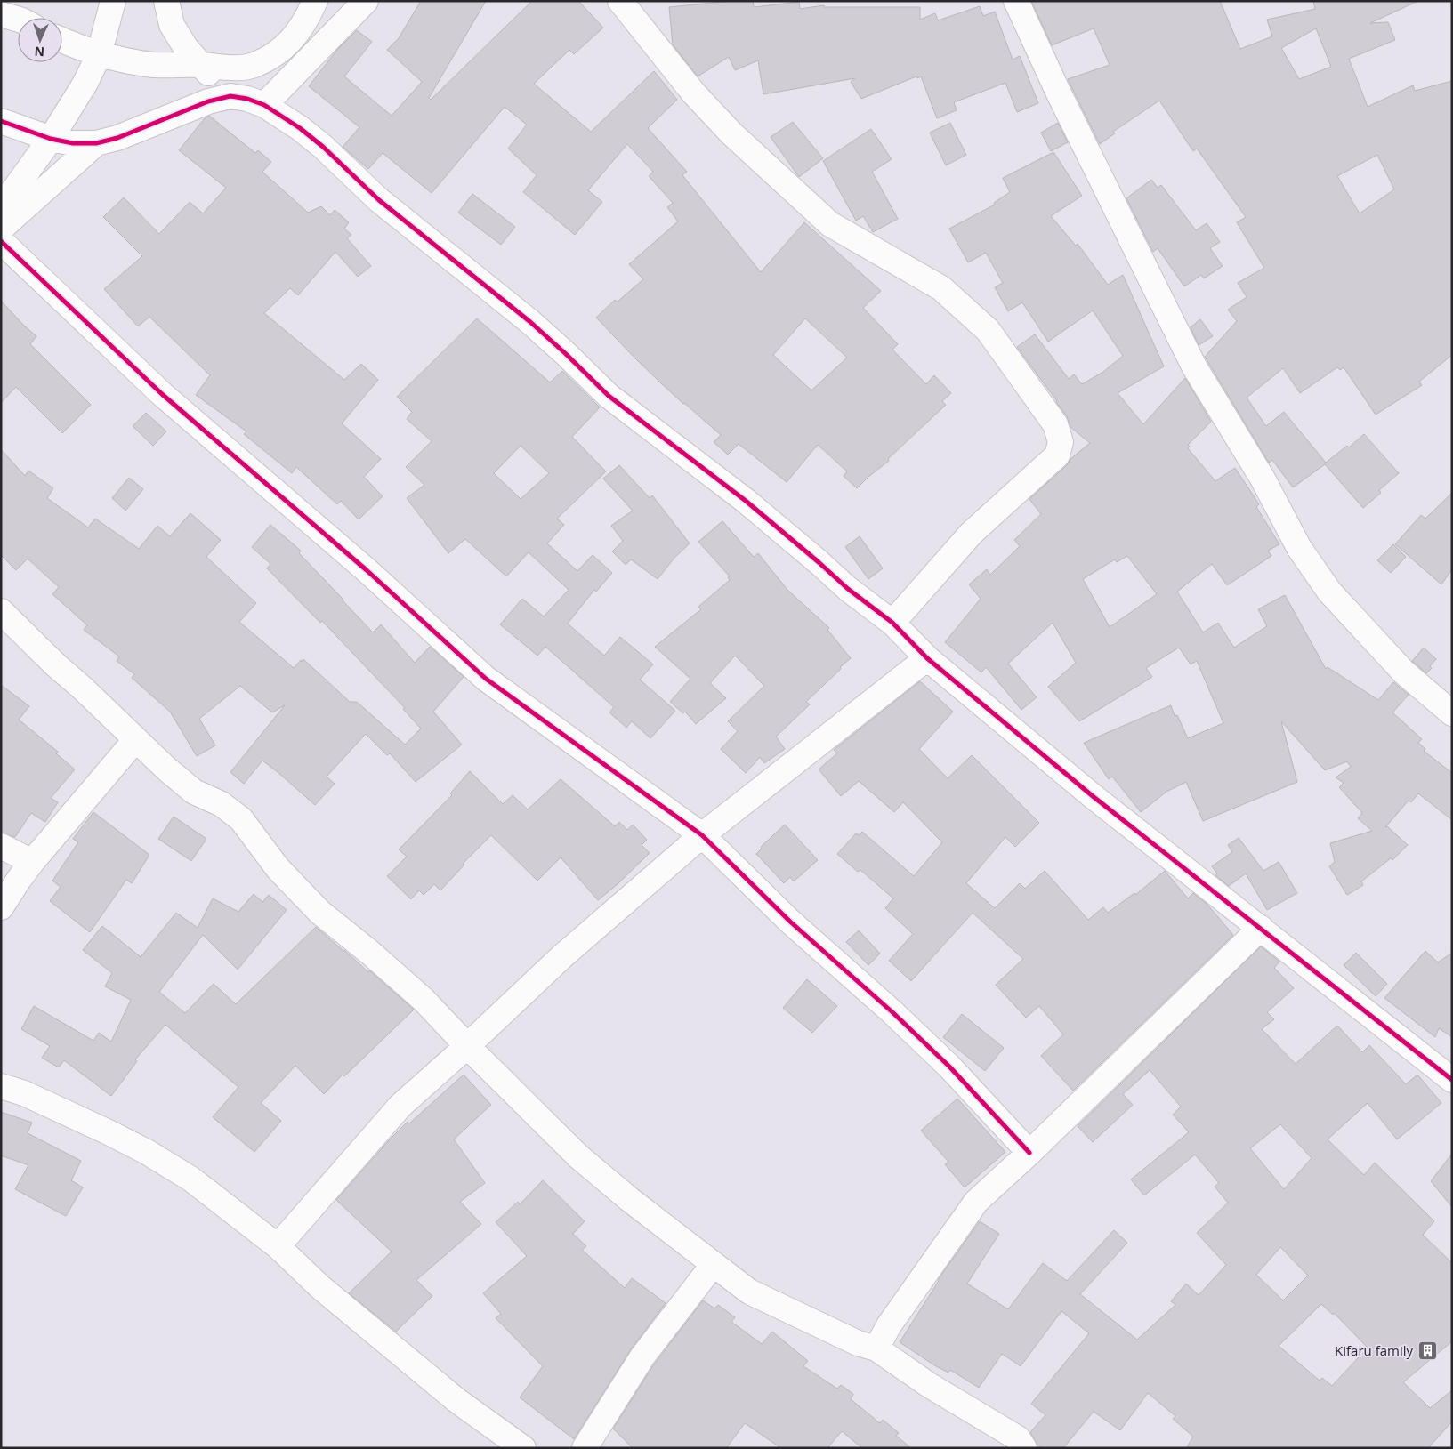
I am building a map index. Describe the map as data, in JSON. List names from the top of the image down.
{
  "places": {
    "building": ["Kifaru family"]
  },
  "north": "bottom"
}
